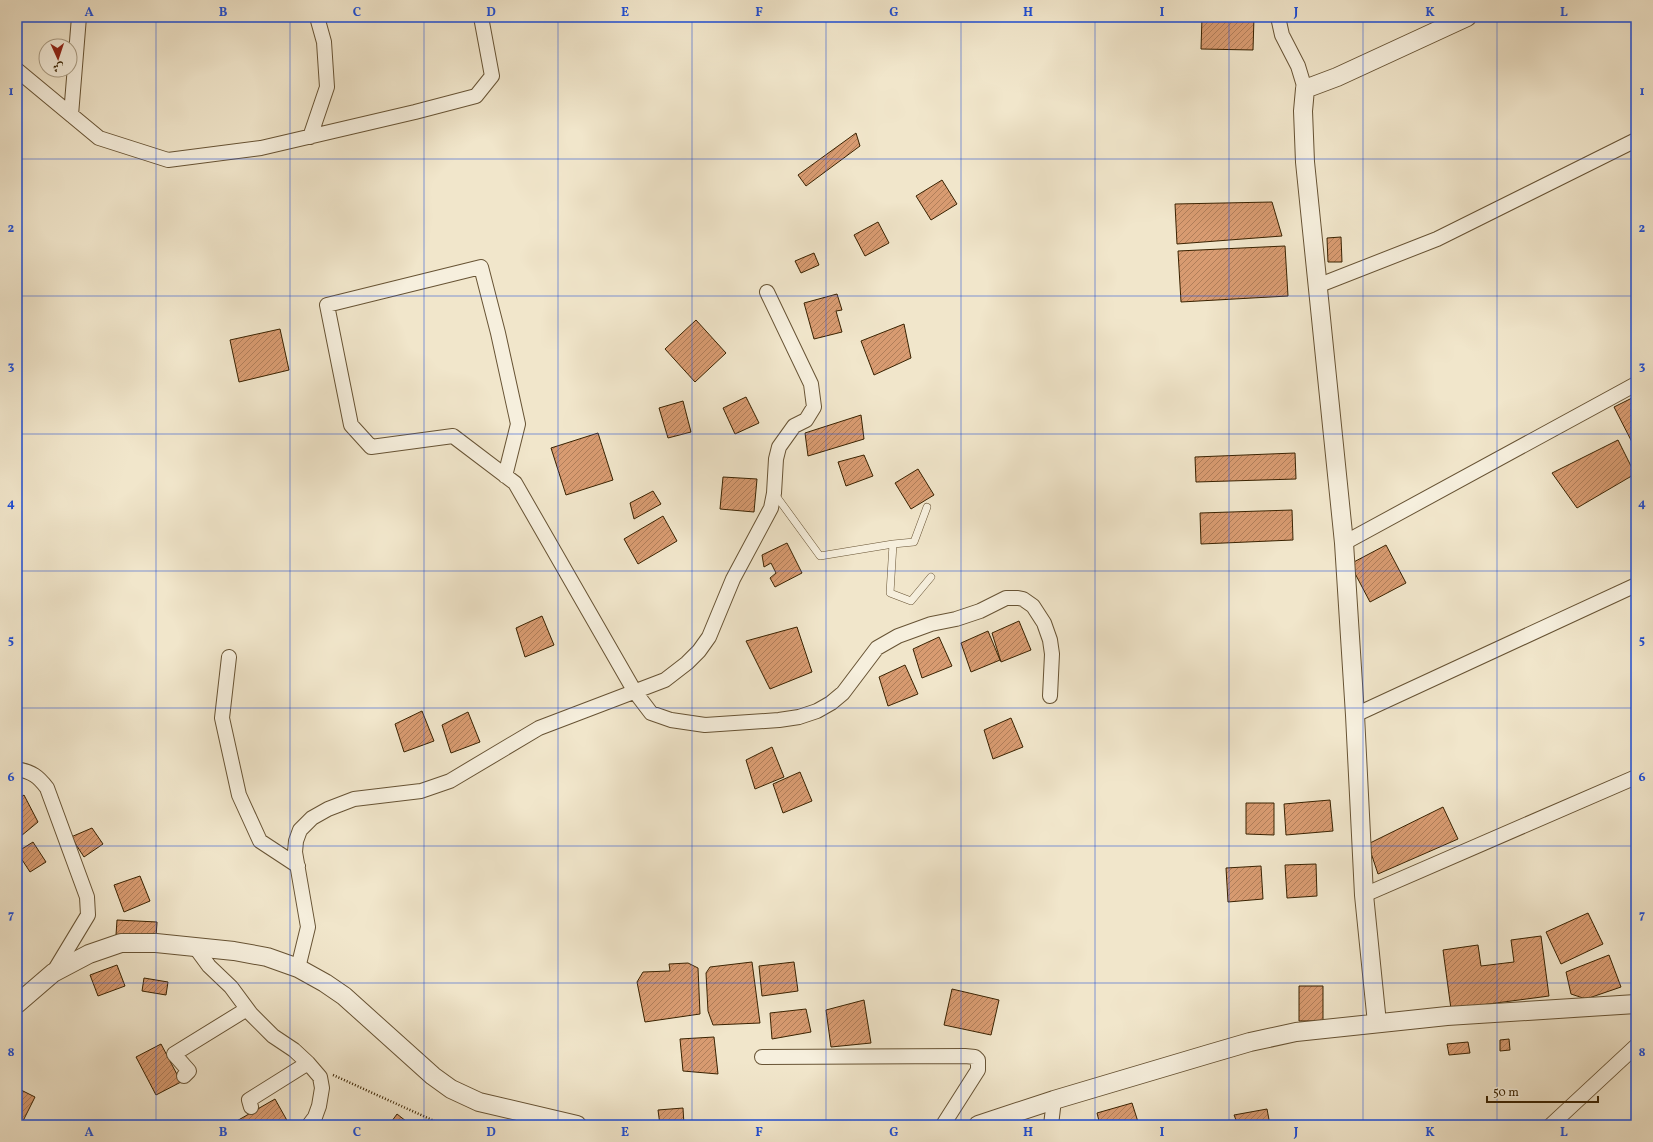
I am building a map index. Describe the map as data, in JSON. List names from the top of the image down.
{
  "scale_bar": "50 m",
  "north": "bottom",
  "grid": {
    "columns": [
      "A",
      "B",
      "C",
      "D",
      "E",
      "F",
      "G",
      "H",
      "I",
      "J",
      "K",
      "L"
    ],
    "rows": [
      "1",
      "2",
      "3",
      "4",
      "5",
      "6",
      "7",
      "8"
    ]
  }
}
